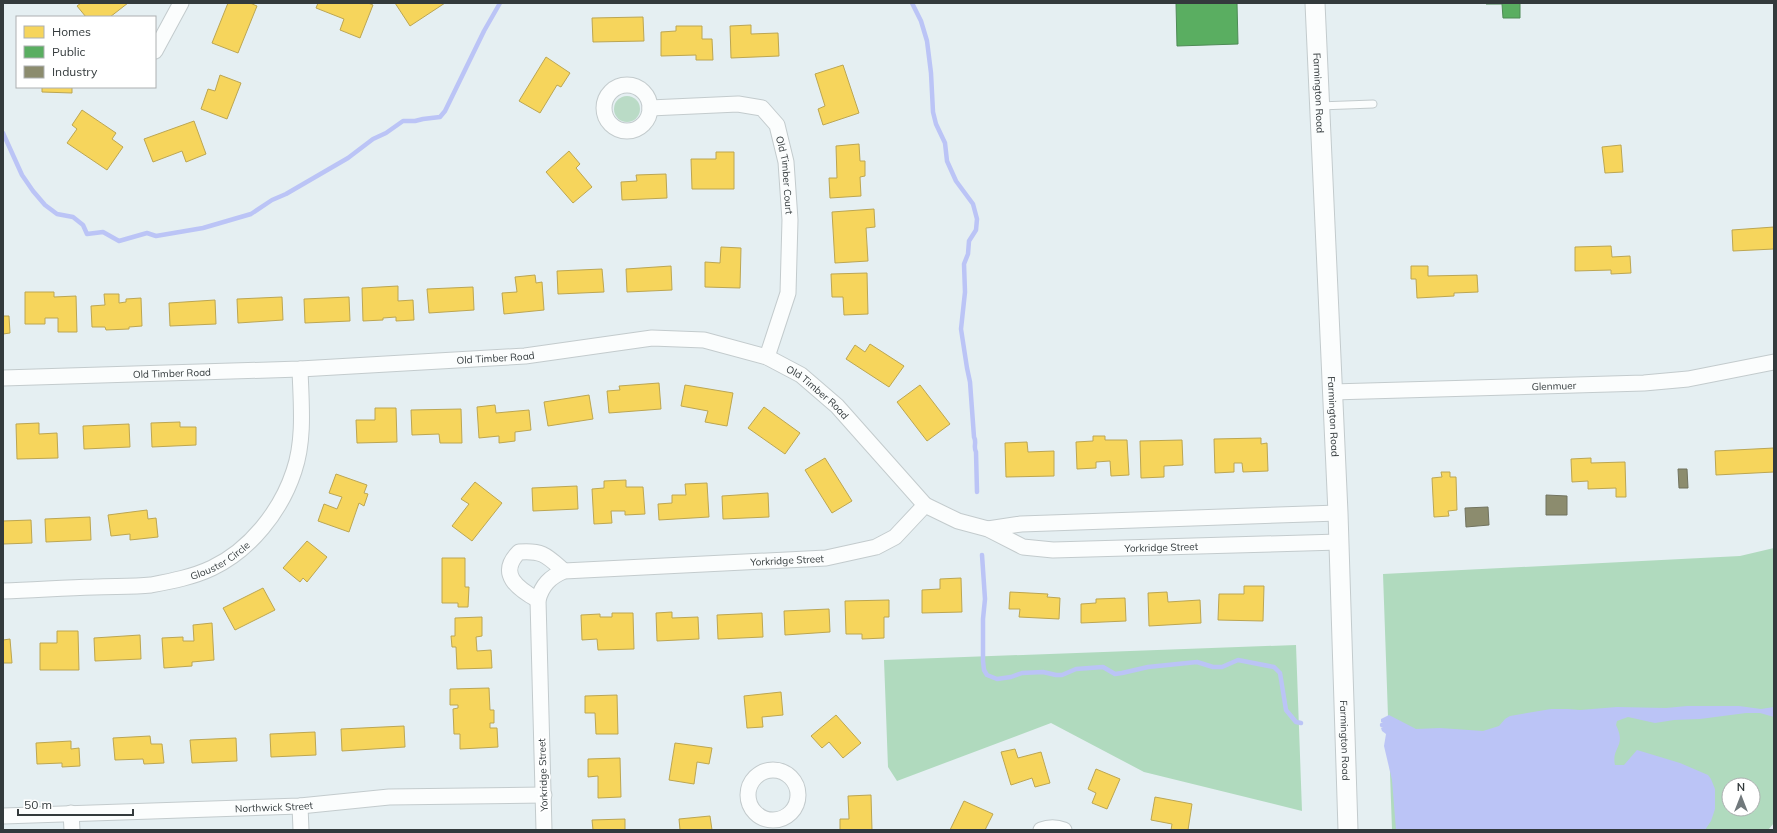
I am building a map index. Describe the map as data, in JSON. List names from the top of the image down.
{
  "streets": {
    "street": [
      "Farmington Road",
      "Old Timber Court",
      "Old Timber Road",
      "Glenmuer",
      "Yorkridge Street",
      "Glouster Circle",
      "Northwick Street"
    ]
  },
  "crossings": [
    ["Farmington Road", "Glenmuer"],
    ["Farmington Road", "Yorkridge Street"],
    ["Old Timber Court", "Old Timber Road"],
    ["Old Timber Road", "Yorkridge Street"],
    ["Old Timber Road", "Glouster Circle"],
    ["Yorkridge Street", "Northwick Street"]
  ],
  "legend": ["Homes", "Public", "Industry"],
  "scale_bar": "50 m",
  "north": "top"
}
